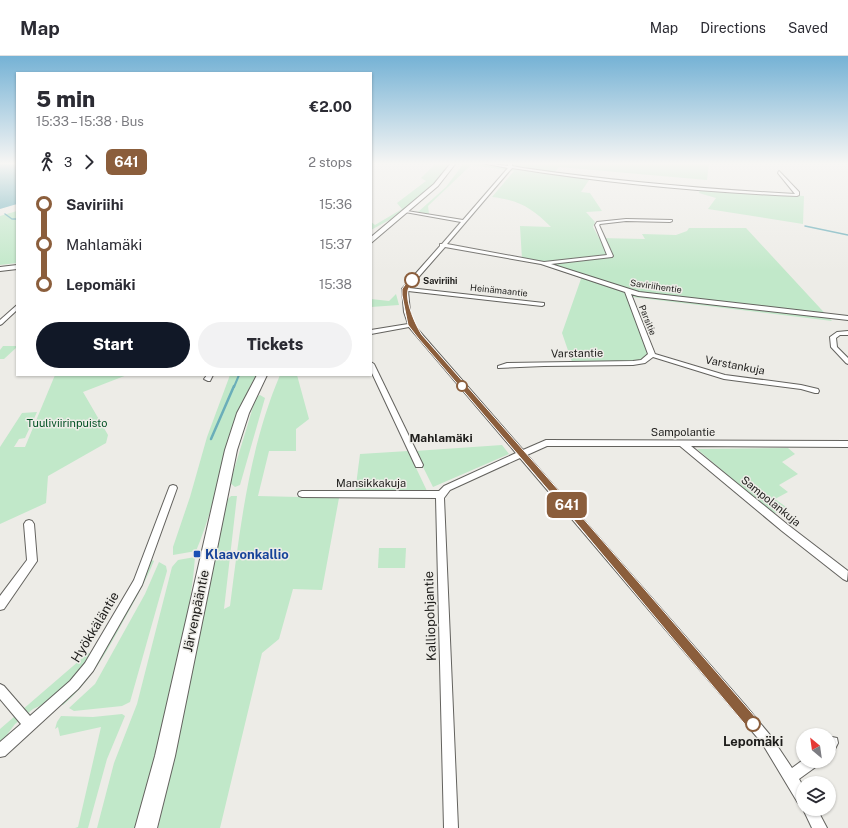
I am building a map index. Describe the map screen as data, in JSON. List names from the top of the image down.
{
  "streets": {
    "main road": ["Järvenpääntie"],
    "street": [
      "Saviriihentie",
      "Heinämaantie",
      "Parsitie",
      "Varstantie",
      "Varstankuja",
      "Sampolantie",
      "Mansikkakuja",
      "Sampolankuja",
      "Kalliopohjantie",
      "Hyökkäläntie"
    ]
  },
  "crossings": [
    ["Saviriihentie", "Parsitie"],
    ["Parsitie", "Varstantie"],
    ["Parsitie", "Varstankuja"],
    ["Varstantie", "Varstankuja"],
    ["Sampolantie", "Sampolankuja"],
    ["Mansikkakuja", "Kalliopohjantie"]
  ],
  "districts": ["Mahlamäki"],
  "parks": ["Tuuliviirinpuisto"],
  "places": {
    "other": ["Saviriihi", "Lepomäki"],
    "transit": ["Klaavonkallio"]
  },
  "lines": ["bus line 641"],
  "north": "top left",
  "page": {
    "header": "Map",
    "nav": ["Map", "Directions", "Saved"],
    "on_map": "641",
    "heading": ["5 min", "15:33 – 15:38 · Bus", "€2.00"],
    "legs": ["3", "641", "2 stops"],
    "list": [
      {
        "name": "Saviriihi",
        "value": "15:36"
      },
      {
        "name": "Mahlamäki",
        "value": "15:37"
      },
      {
        "name": "Lepomäki",
        "value": "15:38"
      }
    ],
    "buttons": ["Start", "Tickets"]
  }
}
